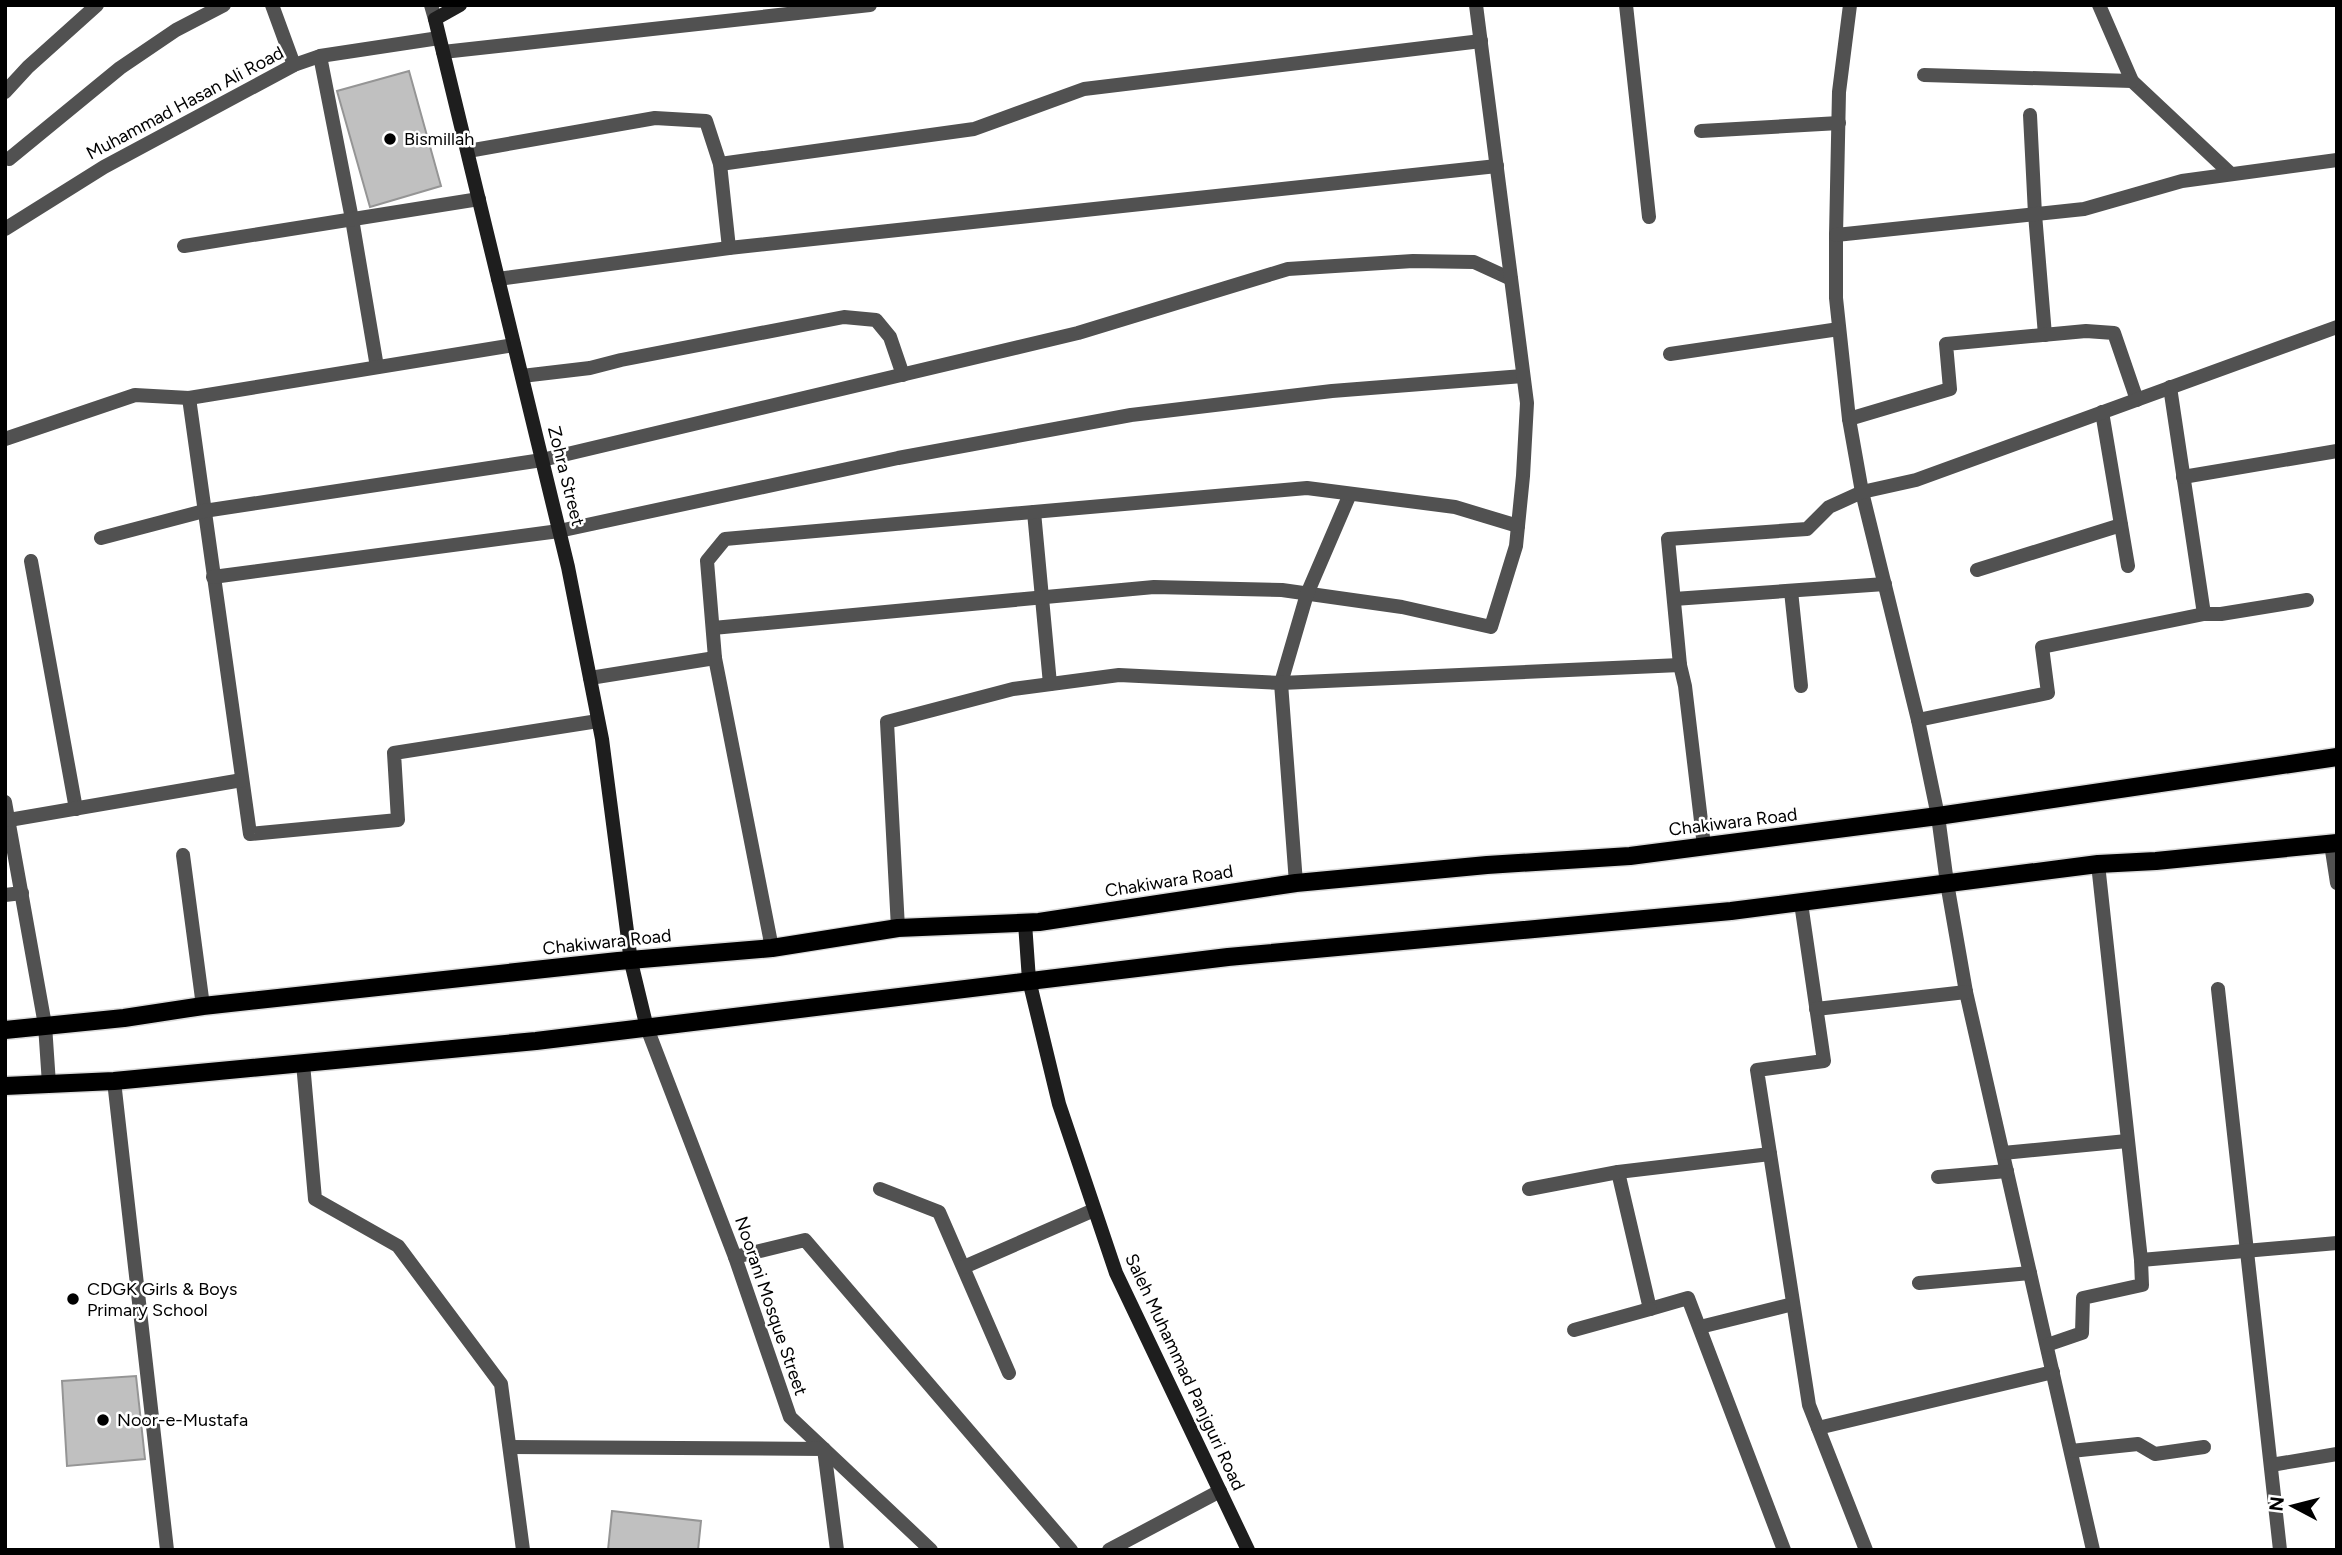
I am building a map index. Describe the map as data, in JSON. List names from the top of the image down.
{
  "streets": {
    "main road": ["Chakiwara Road"],
    "street": [
      "Muhammad Hasan Ali Road",
      "Zohra Street",
      "Noorani Mosque Street",
      "Saleh Muhammad Panjguri Road"
    ]
  },
  "crossings": [
    ["Muhammad Hasan Ali Road", "Zohra Street"],
    ["Zohra Street", "Chakiwara Road"],
    ["Zohra Street", "Noorani Mosque Street"],
    ["Chakiwara Road", "Saleh Muhammad Panjguri Road"]
  ],
  "places": ["Bismillah", "CDGK Girls & Boys Primary School", "Noor-e-Mustafa"],
  "north": "left"
}
